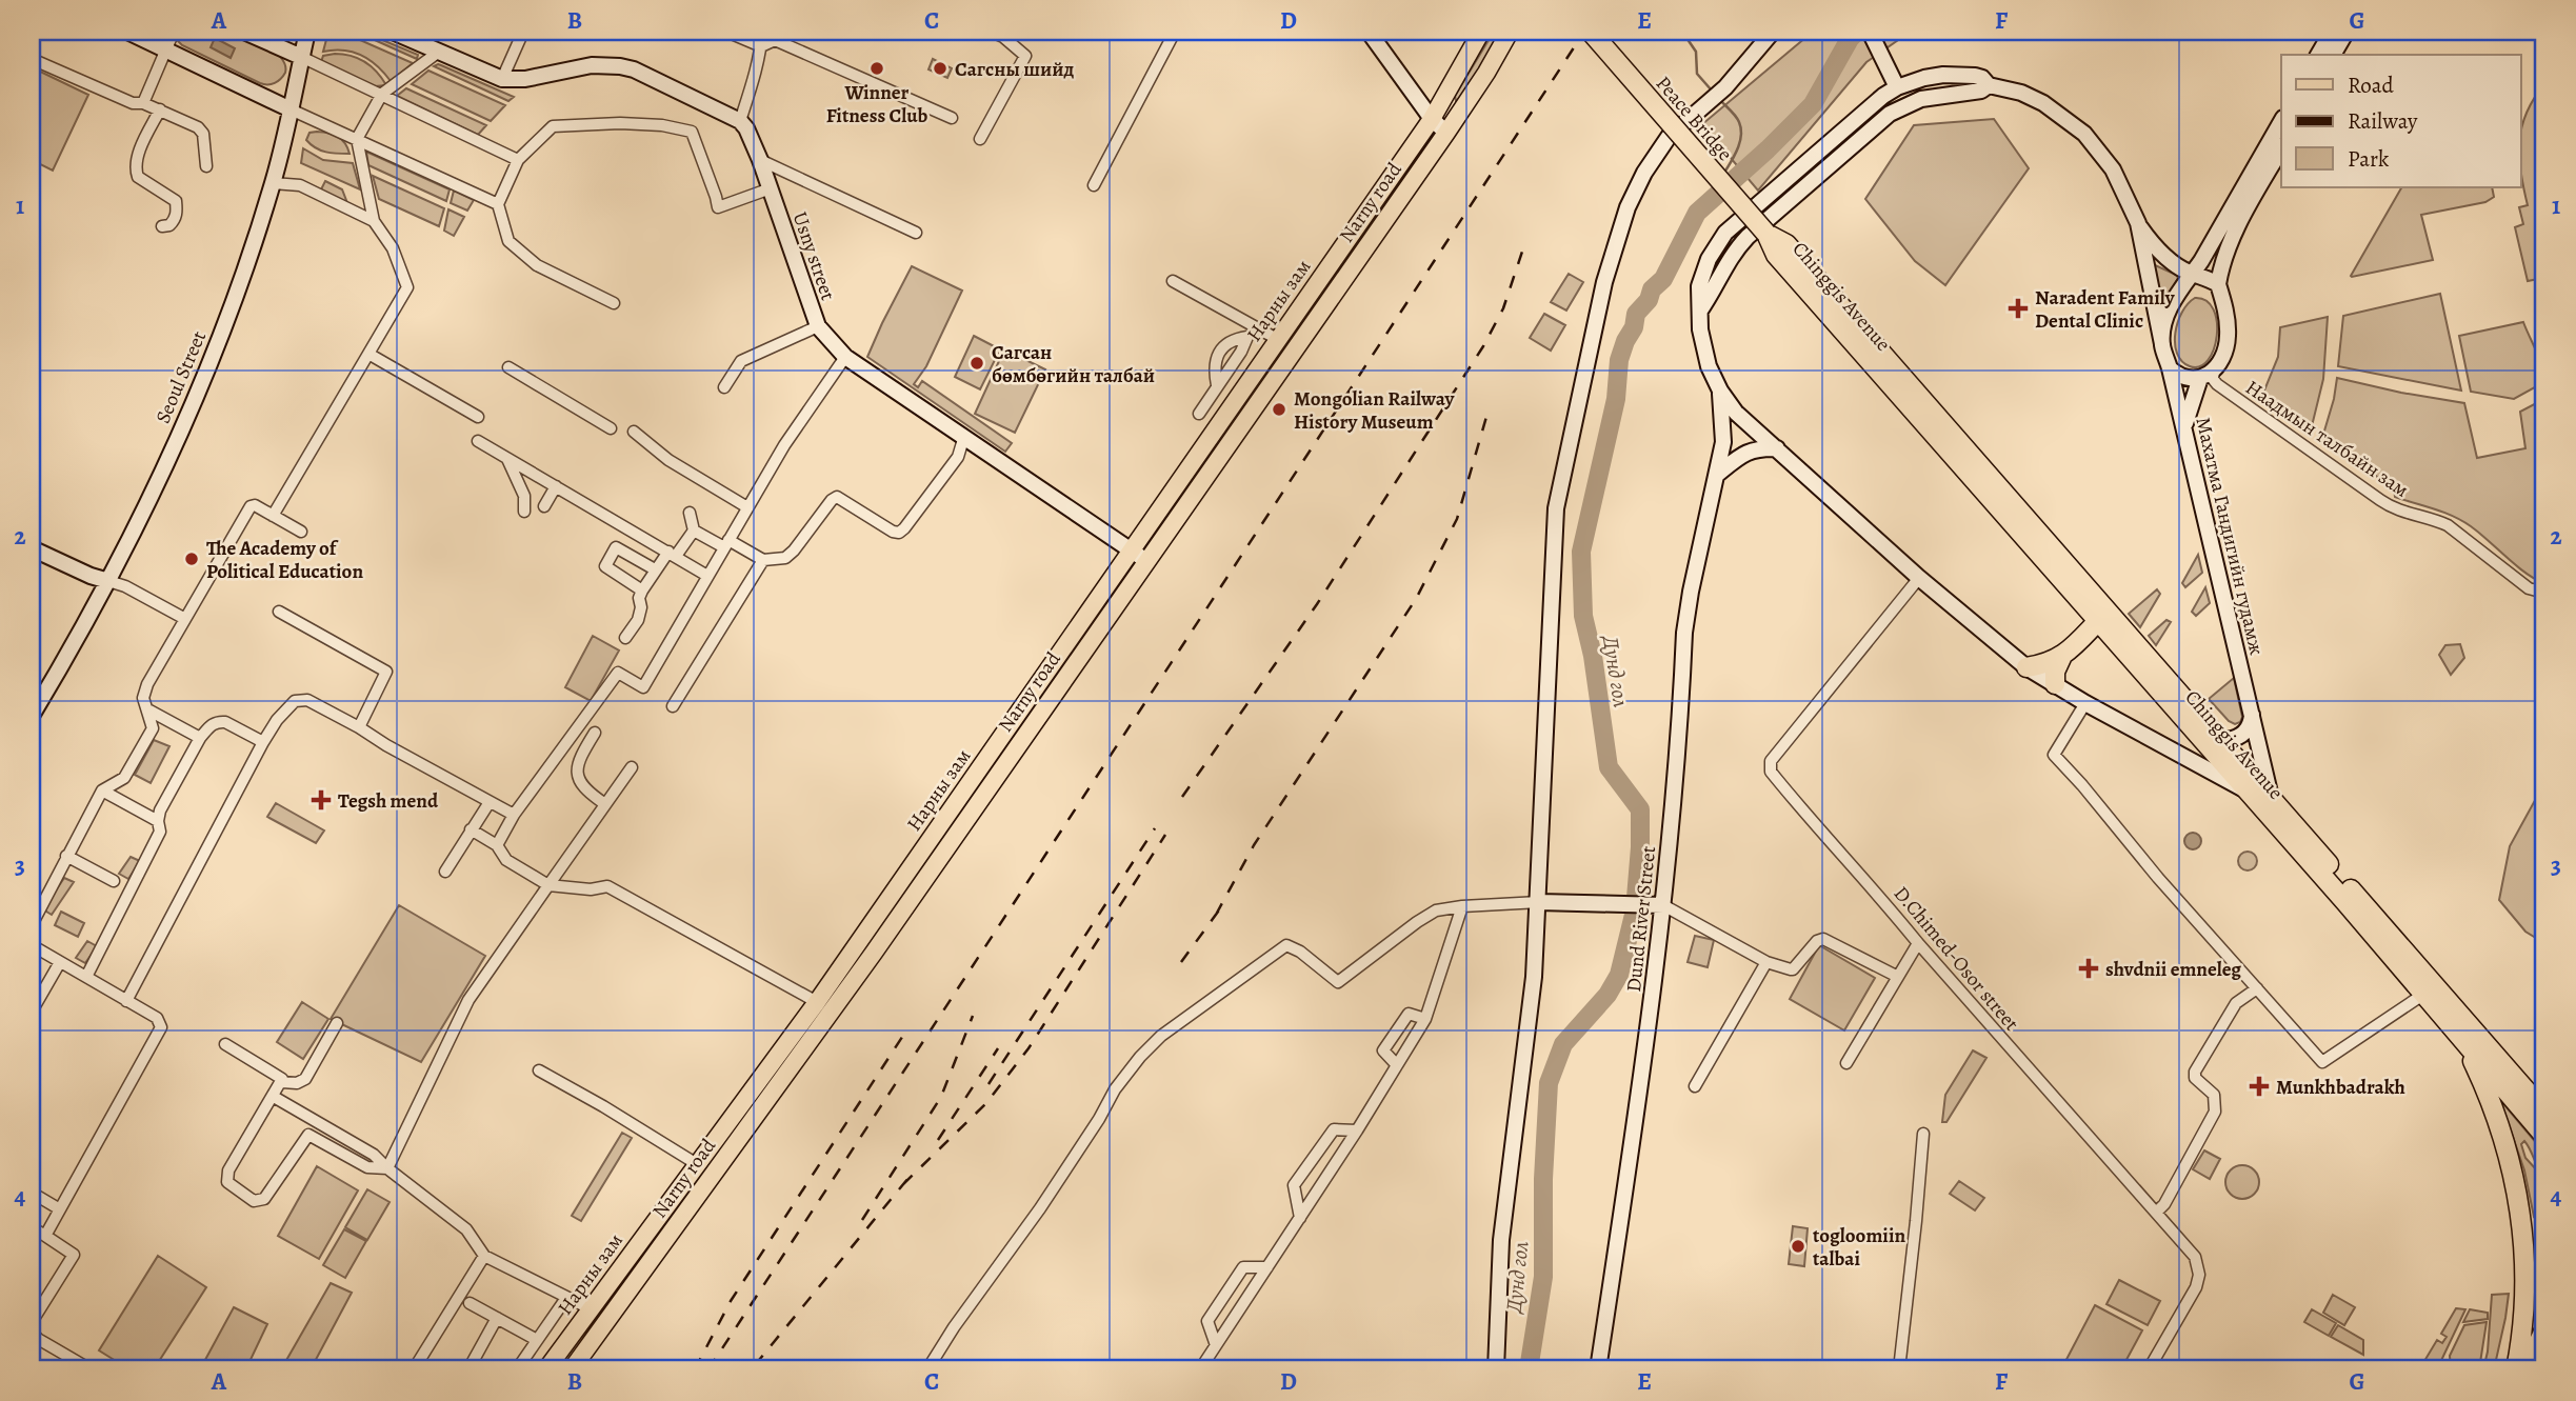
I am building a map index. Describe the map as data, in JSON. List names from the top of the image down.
{
  "streets": {
    "highway": ["Peace Bridge", "Chinggis Avenue"],
    "main road": [
      "Narny road",
      "Usny street",
      "Нарны зам",
      "Seoul Street",
      "Махатма Гандигийн гудамж",
      "Dund River Street"
    ],
    "street": ["Наадмын талбайн зам", "D.Chimed-Osor street"]
  },
  "crossings": [
    ["Peace Bridge", "Chinggis Avenue"],
    ["Narny road", "Usny street"],
    ["Narny road", "Нарны зам"],
    ["Usny street", "Нарны зам"],
    ["Chinggis Avenue", "Махатма Гандигийн гудамж"],
    ["Наадмын талбайн зам", "Махатма Гандигийн гудамж"]
  ],
  "water": ["Дунд гол"],
  "places": {
    "other": [
      "Winner Fitness Club",
      "Сагсны шийд",
      "Сагсан бөмбөгийн талбай",
      "Mongolian Railway History Museum",
      "The Academy of Political Education",
      "togloomiin talbai"
    ],
    "health": [
      "Naradent Family Dental Clinic",
      "Tegsh mend",
      "shvdnii emneleg",
      "Munkhbadrakh"
    ]
  },
  "legend": ["Road", "Railway", "Park"],
  "grid": {
    "columns": [
      "A",
      "B",
      "C",
      "D",
      "E",
      "F",
      "G"
    ],
    "rows": [
      "1",
      "2",
      "3",
      "4"
    ]
  }
}
